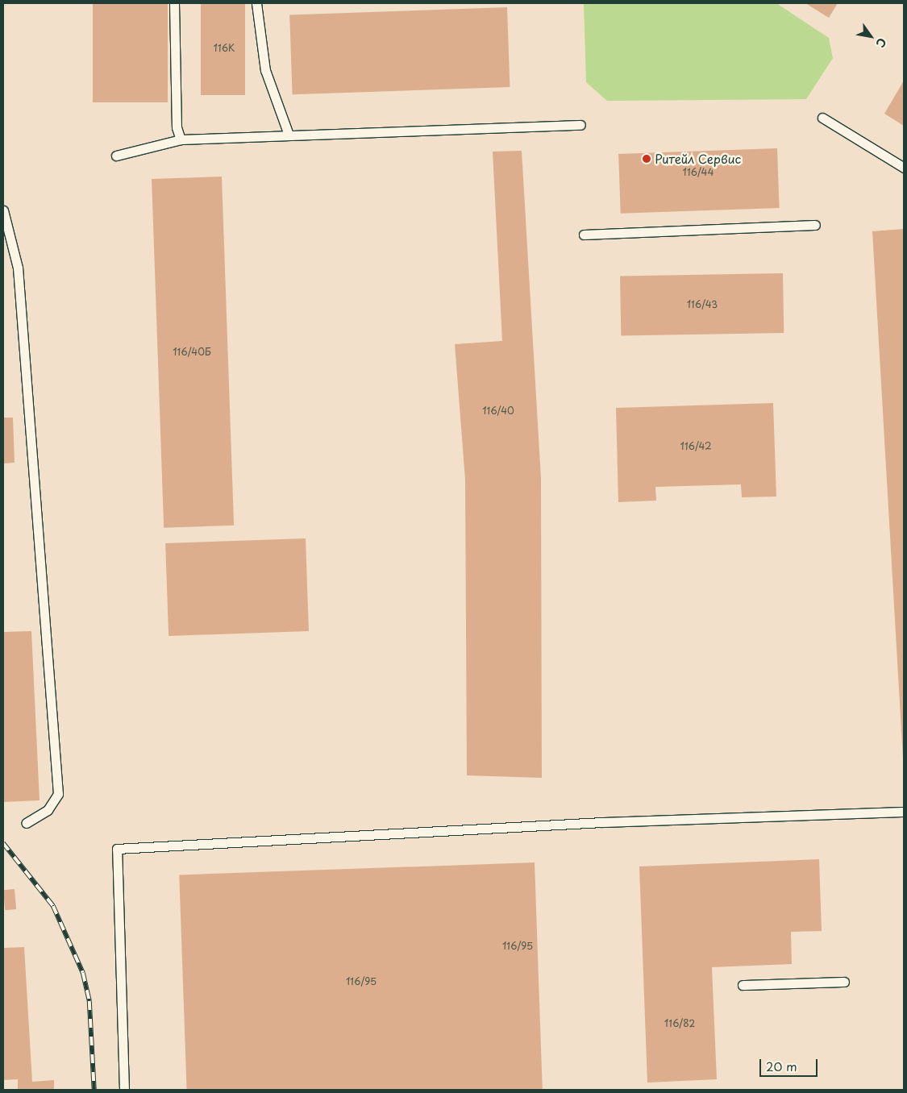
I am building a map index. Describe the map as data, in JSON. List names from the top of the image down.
{
  "places": ["Ритейл Сервис"],
  "house_numbers": [
    "116К",
    "116/44",
    "116/43",
    "116/40Б",
    "116/40",
    "116/42",
    "116/95",
    "116/95",
    "116/82"
  ],
  "scale_bar": "20 m",
  "north": "bottom right"
}
